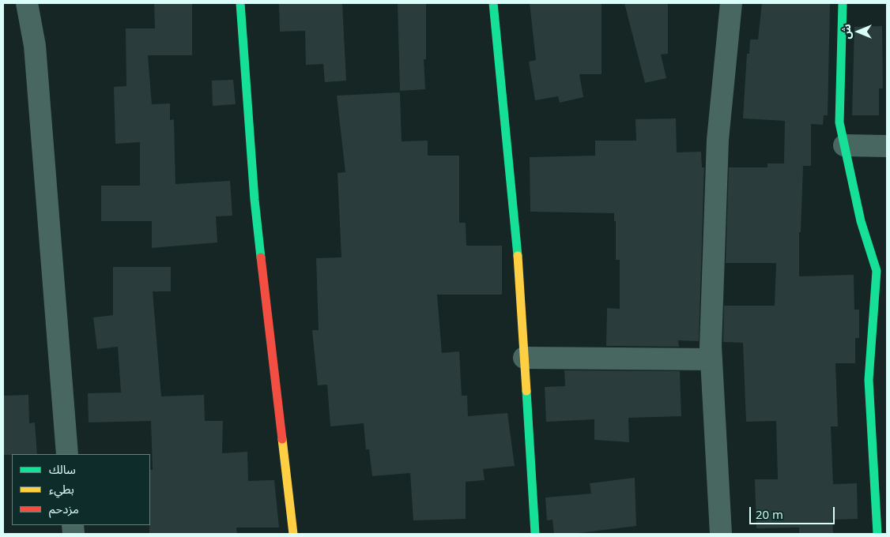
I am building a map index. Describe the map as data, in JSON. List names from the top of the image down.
{
  "legend": ["سالك", "بطيء", "مزدحم"],
  "scale_bar": "20 m",
  "north": "left"
}
